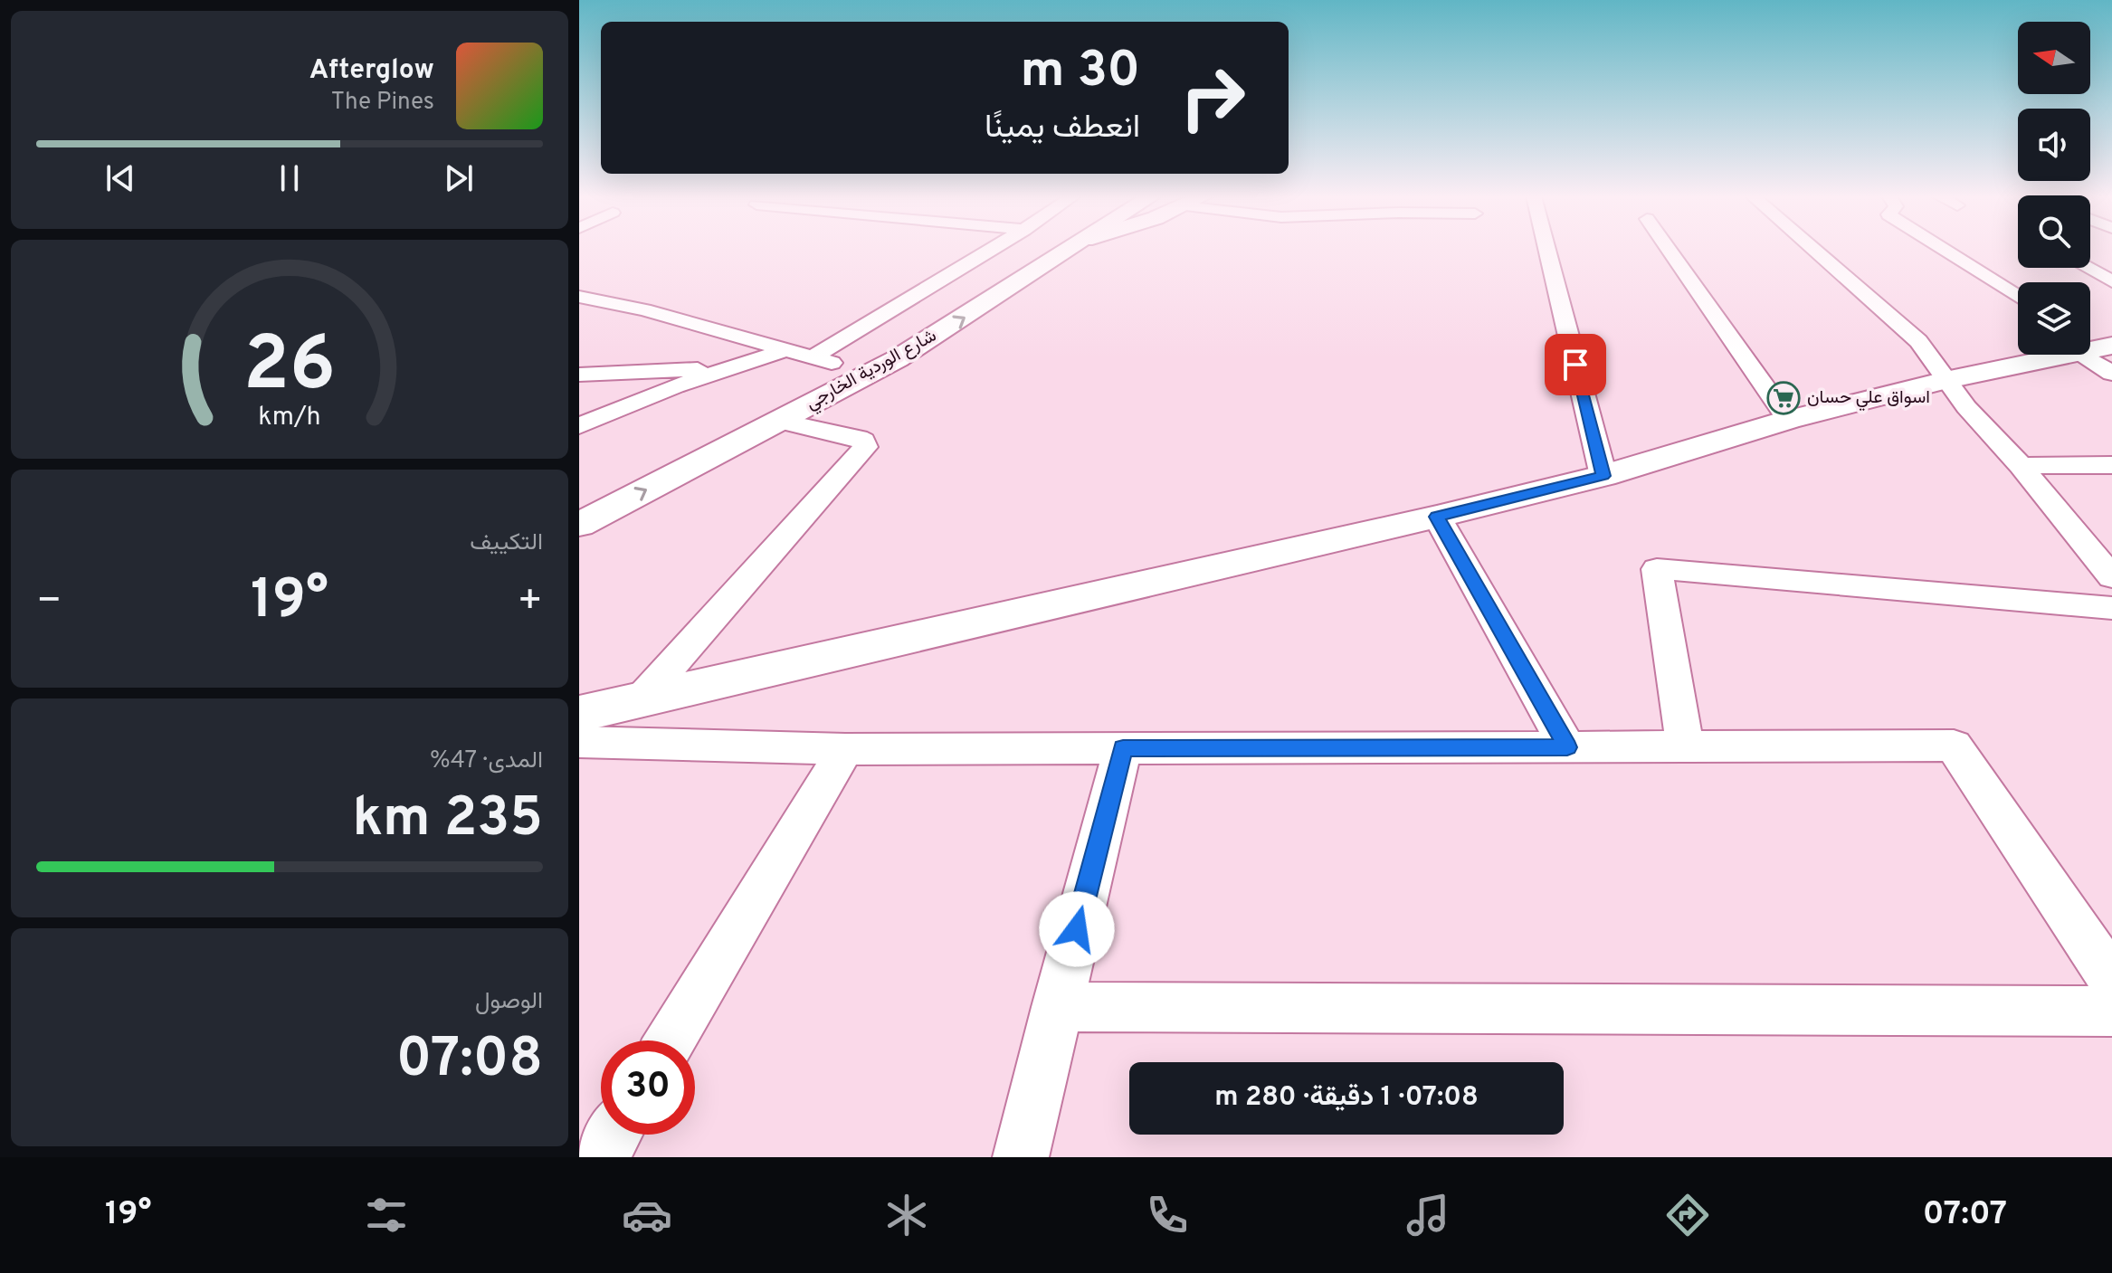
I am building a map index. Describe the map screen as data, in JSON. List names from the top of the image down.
{
  "streets": {
    "main road": ["شارع الوردية الخارجي"]
  },
  "places": {
    "supermarket": ["اسواق علي حسان"]
  },
  "north": "left",
  "page": {
    "turn": ["30 m", "انعطف يمينًا"],
    "song": ["Afterglow", "The Pines"],
    "tile": [
      "التكييف",
      ["المدى · 47%", "235 km"],
      ["الوصول", "07:08"]
    ],
    "heat": ["−", "19°", "+"],
    "limit": "30",
    "trip": "07:08 · 1 دقيقة · 280 m",
    "tabs": ["07:07", "19°"],
    "gauge": ["26", "km/h"]
  }
}
